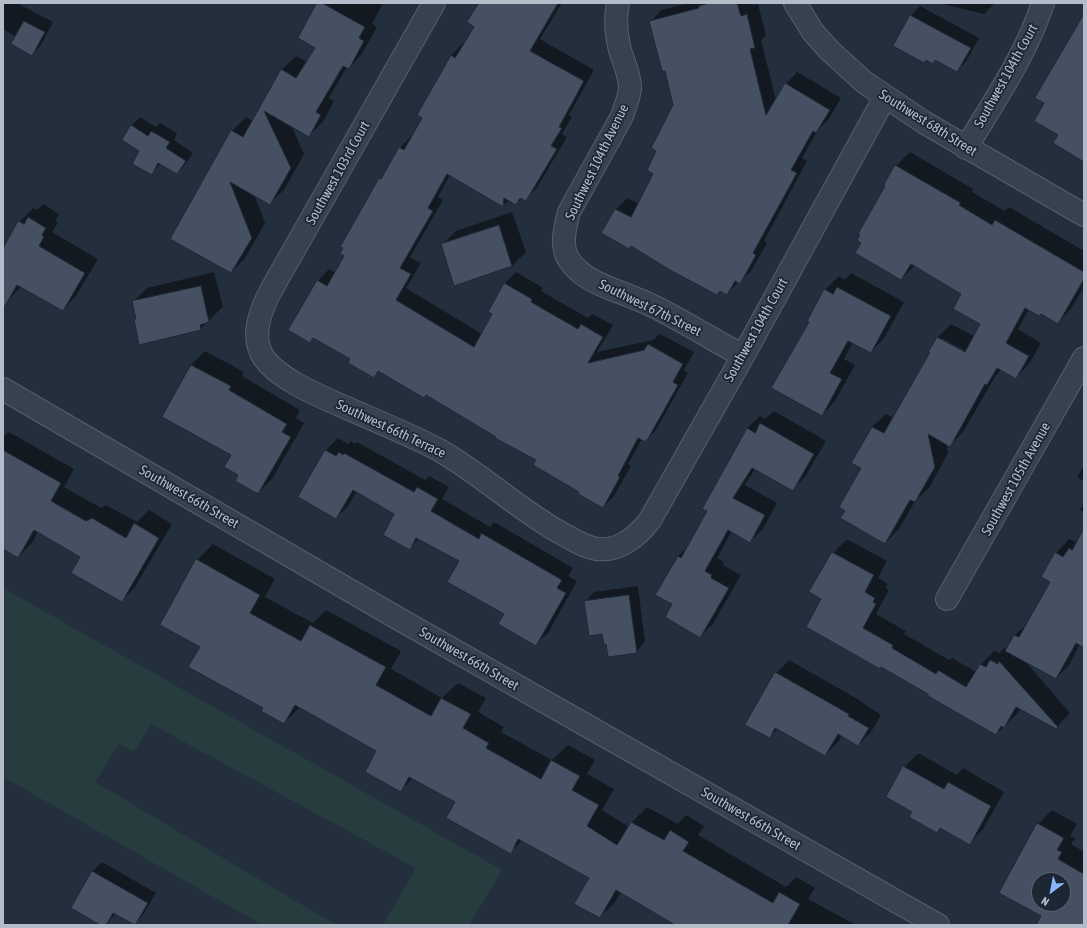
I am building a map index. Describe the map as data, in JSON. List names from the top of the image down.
{
  "streets": {
    "street": [
      "Southwest 104th Court",
      "Southwest 68th Street",
      "Southwest 104th Avenue",
      "Southwest 103rd Court",
      "Southwest 67th Street",
      "Southwest 66th Terrace",
      "Southwest 105th Avenue",
      "Southwest 66th Street"
    ]
  },
  "crossings": [
    ["Southwest 104th Court", "Southwest 68th Street"],
    ["Southwest 104th Court", "Southwest 67th Street"],
    ["Southwest 104th Court", "Southwest 66th Terrace"],
    ["Southwest 104th Avenue", "Southwest 67th Street"],
    ["Southwest 103rd Court", "Southwest 66th Terrace"]
  ],
  "north": "bottom left"
}
